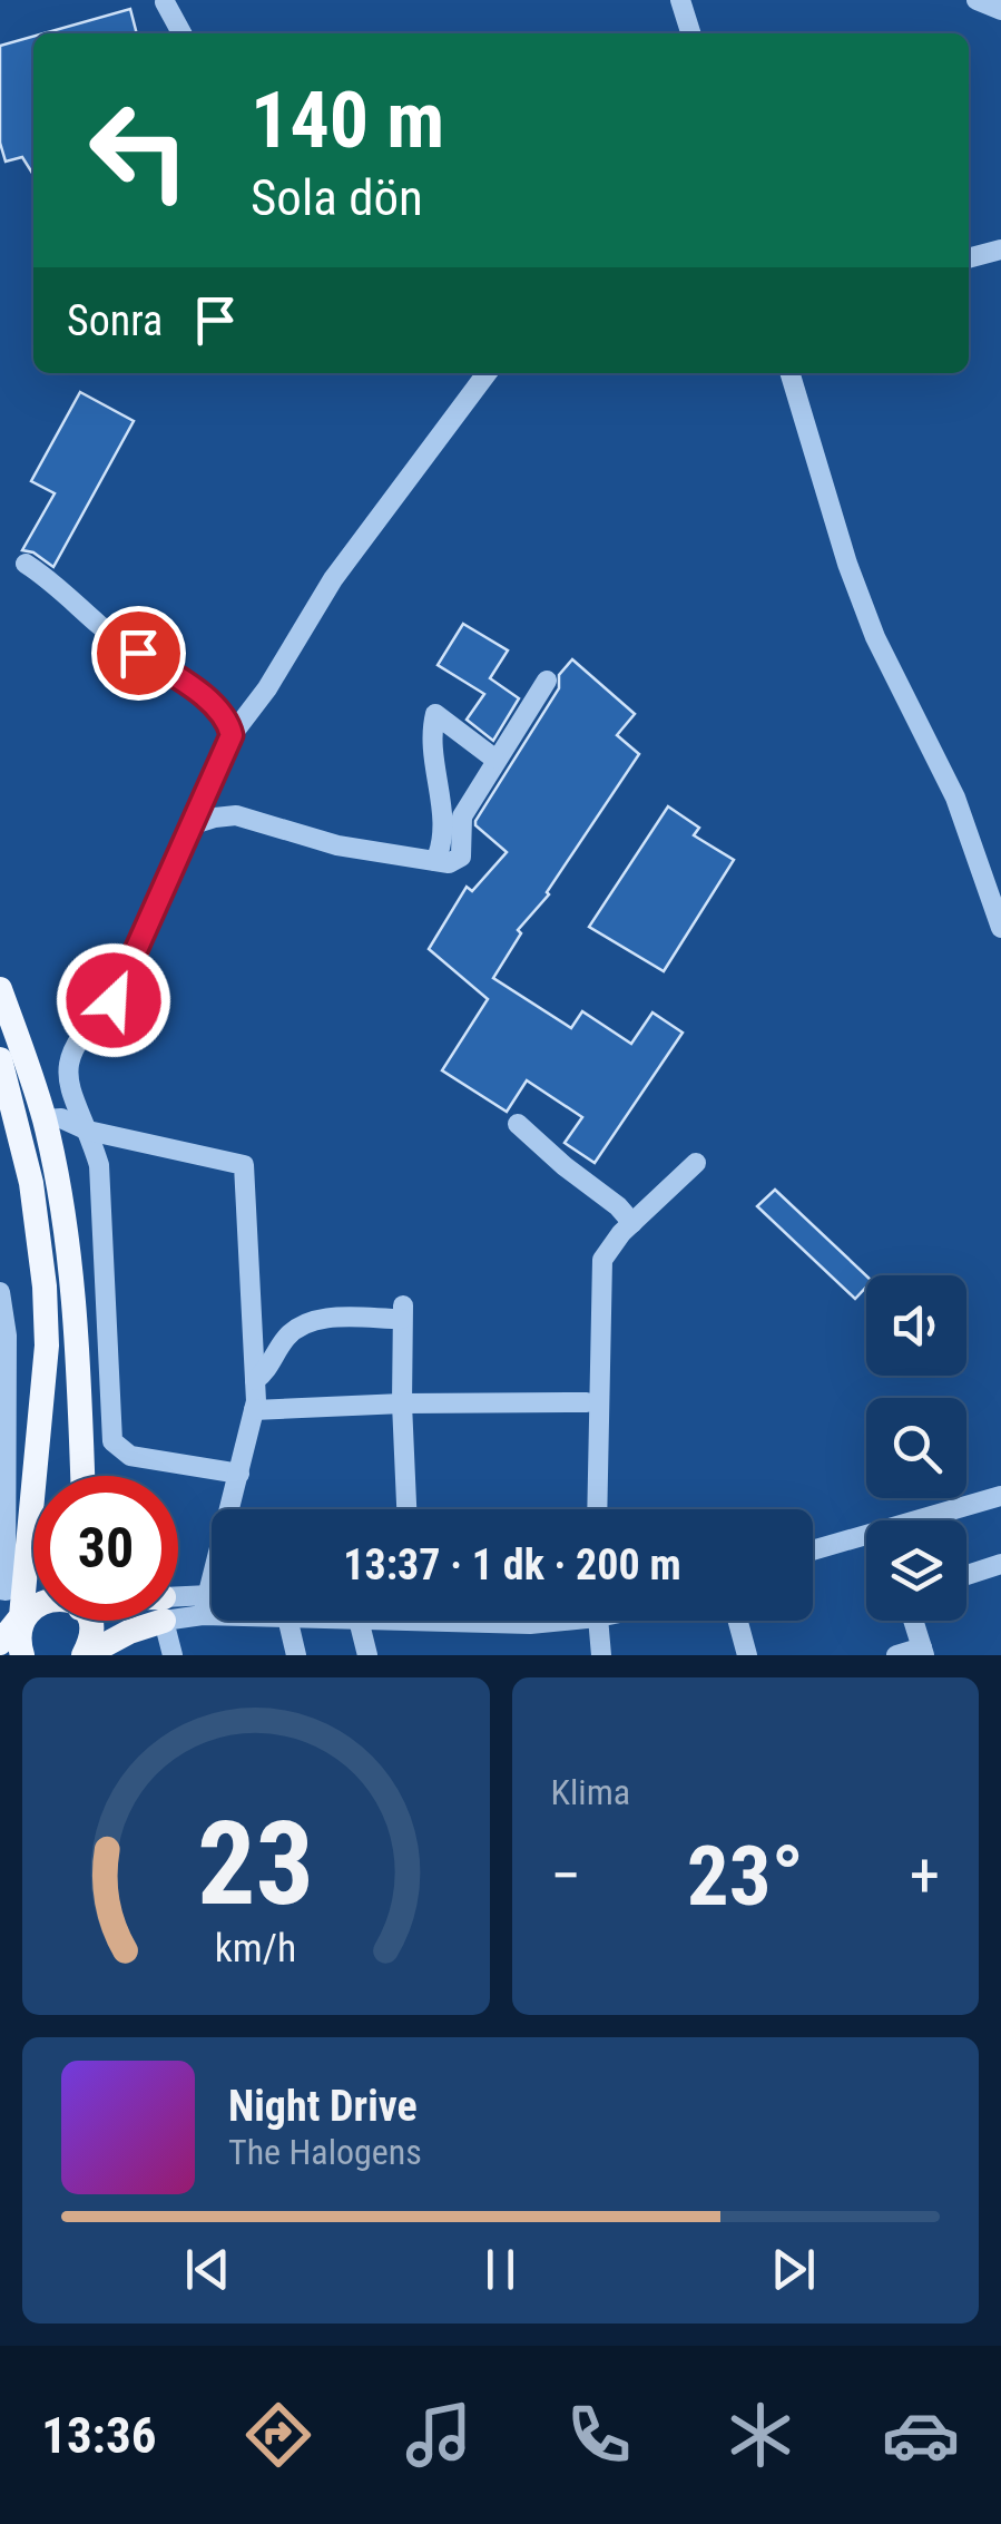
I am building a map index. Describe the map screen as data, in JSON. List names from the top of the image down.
{
  "page": {
    "turn": ["140 m", "Sola dön"],
    "then": "Sonra",
    "limit": "30",
    "trip": "13:37 · 1 dk · 200 m",
    "tile": "Klima",
    "heat": ["−", "23°", "+"],
    "song": ["Night Drive", "The Halogens"],
    "tabs": "13:36",
    "gauge": ["23", "km/h"]
  }
}
